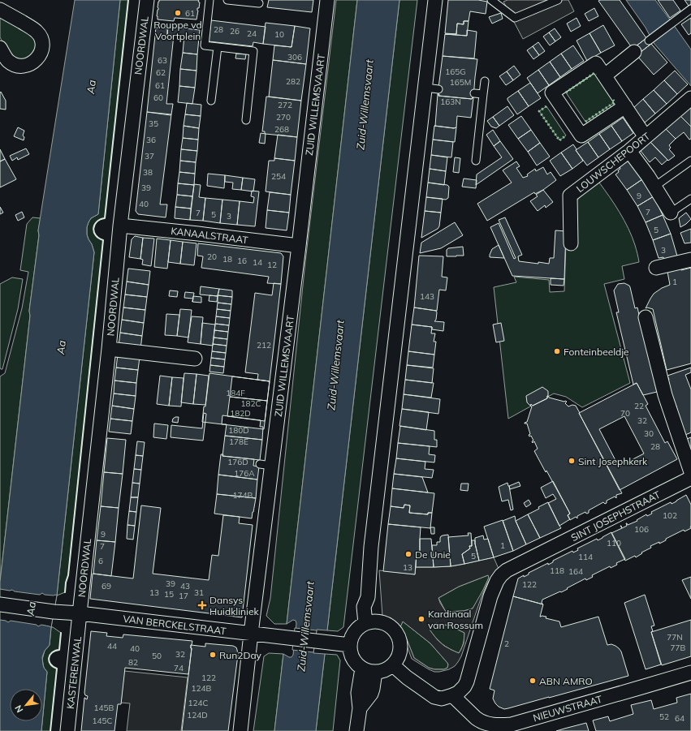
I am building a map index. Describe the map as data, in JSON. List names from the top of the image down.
{
  "streets": {
    "street": [
      "NOORDWAL",
      "ZUID WILLEMSVAART",
      "LOUWSCHEPOORT",
      "KANAALSTRAAT",
      "SINT JOSEPHSTRAAT",
      "VAN BERCKELSTRAAT",
      "KASTERENWAL",
      "NIEUWSTRAAT"
    ]
  },
  "crossings": [
    ["NOORDWAL", "KANAALSTRAAT"],
    ["NOORDWAL", "VAN BERCKELSTRAAT"],
    ["NOORDWAL", "KASTERENWAL"],
    ["ZUID WILLEMSVAART", "KANAALSTRAAT"],
    ["ZUID WILLEMSVAART", "VAN BERCKELSTRAAT"],
    ["SINT JOSEPHSTRAAT", "NIEUWSTRAAT"],
    ["VAN BERCKELSTRAAT", "KASTERENWAL"]
  ],
  "water": ["Aa", "Zuid-Willemsvaart"],
  "places": {
    "other": [
      "Rouppe vd Voortplein",
      "Fonteinbeeldje",
      "Sint Josephkerk",
      "De Unie",
      "Kardinaal van Rossum",
      "Run2Day",
      "ABN AMRO"
    ],
    "health": ["Dansys Huidkliniek"]
  },
  "house_numbers": [
    "61",
    "28",
    "26",
    "24",
    "10",
    "306",
    "63",
    "165G",
    "62",
    "282",
    "165M",
    "61",
    "60",
    "163N",
    "272",
    "270",
    "35",
    "268",
    "36",
    "37",
    "38",
    "254",
    "39",
    "9",
    "40",
    "7",
    "7",
    "5",
    "3",
    "5",
    "3",
    "20",
    "18",
    "16",
    "14",
    "12",
    "1",
    "143",
    "212",
    "184F",
    "182C",
    "22",
    "182D",
    "70",
    "32",
    "180D",
    "30",
    "178E",
    "28",
    "176D",
    "176A",
    "174B",
    "102",
    "106",
    "9",
    "110",
    "1",
    "7",
    "5",
    "114",
    "6",
    "13",
    "118",
    "164",
    "39",
    "122",
    "69",
    "43",
    "13",
    "31",
    "15",
    "17",
    "77N",
    "2",
    "44",
    "77B",
    "40",
    "32",
    "50",
    "82",
    "74",
    "122",
    "124B",
    "124C",
    "145B",
    "124D",
    "52",
    "64",
    "145C"
  ],
  "north": "bottom left"
}
